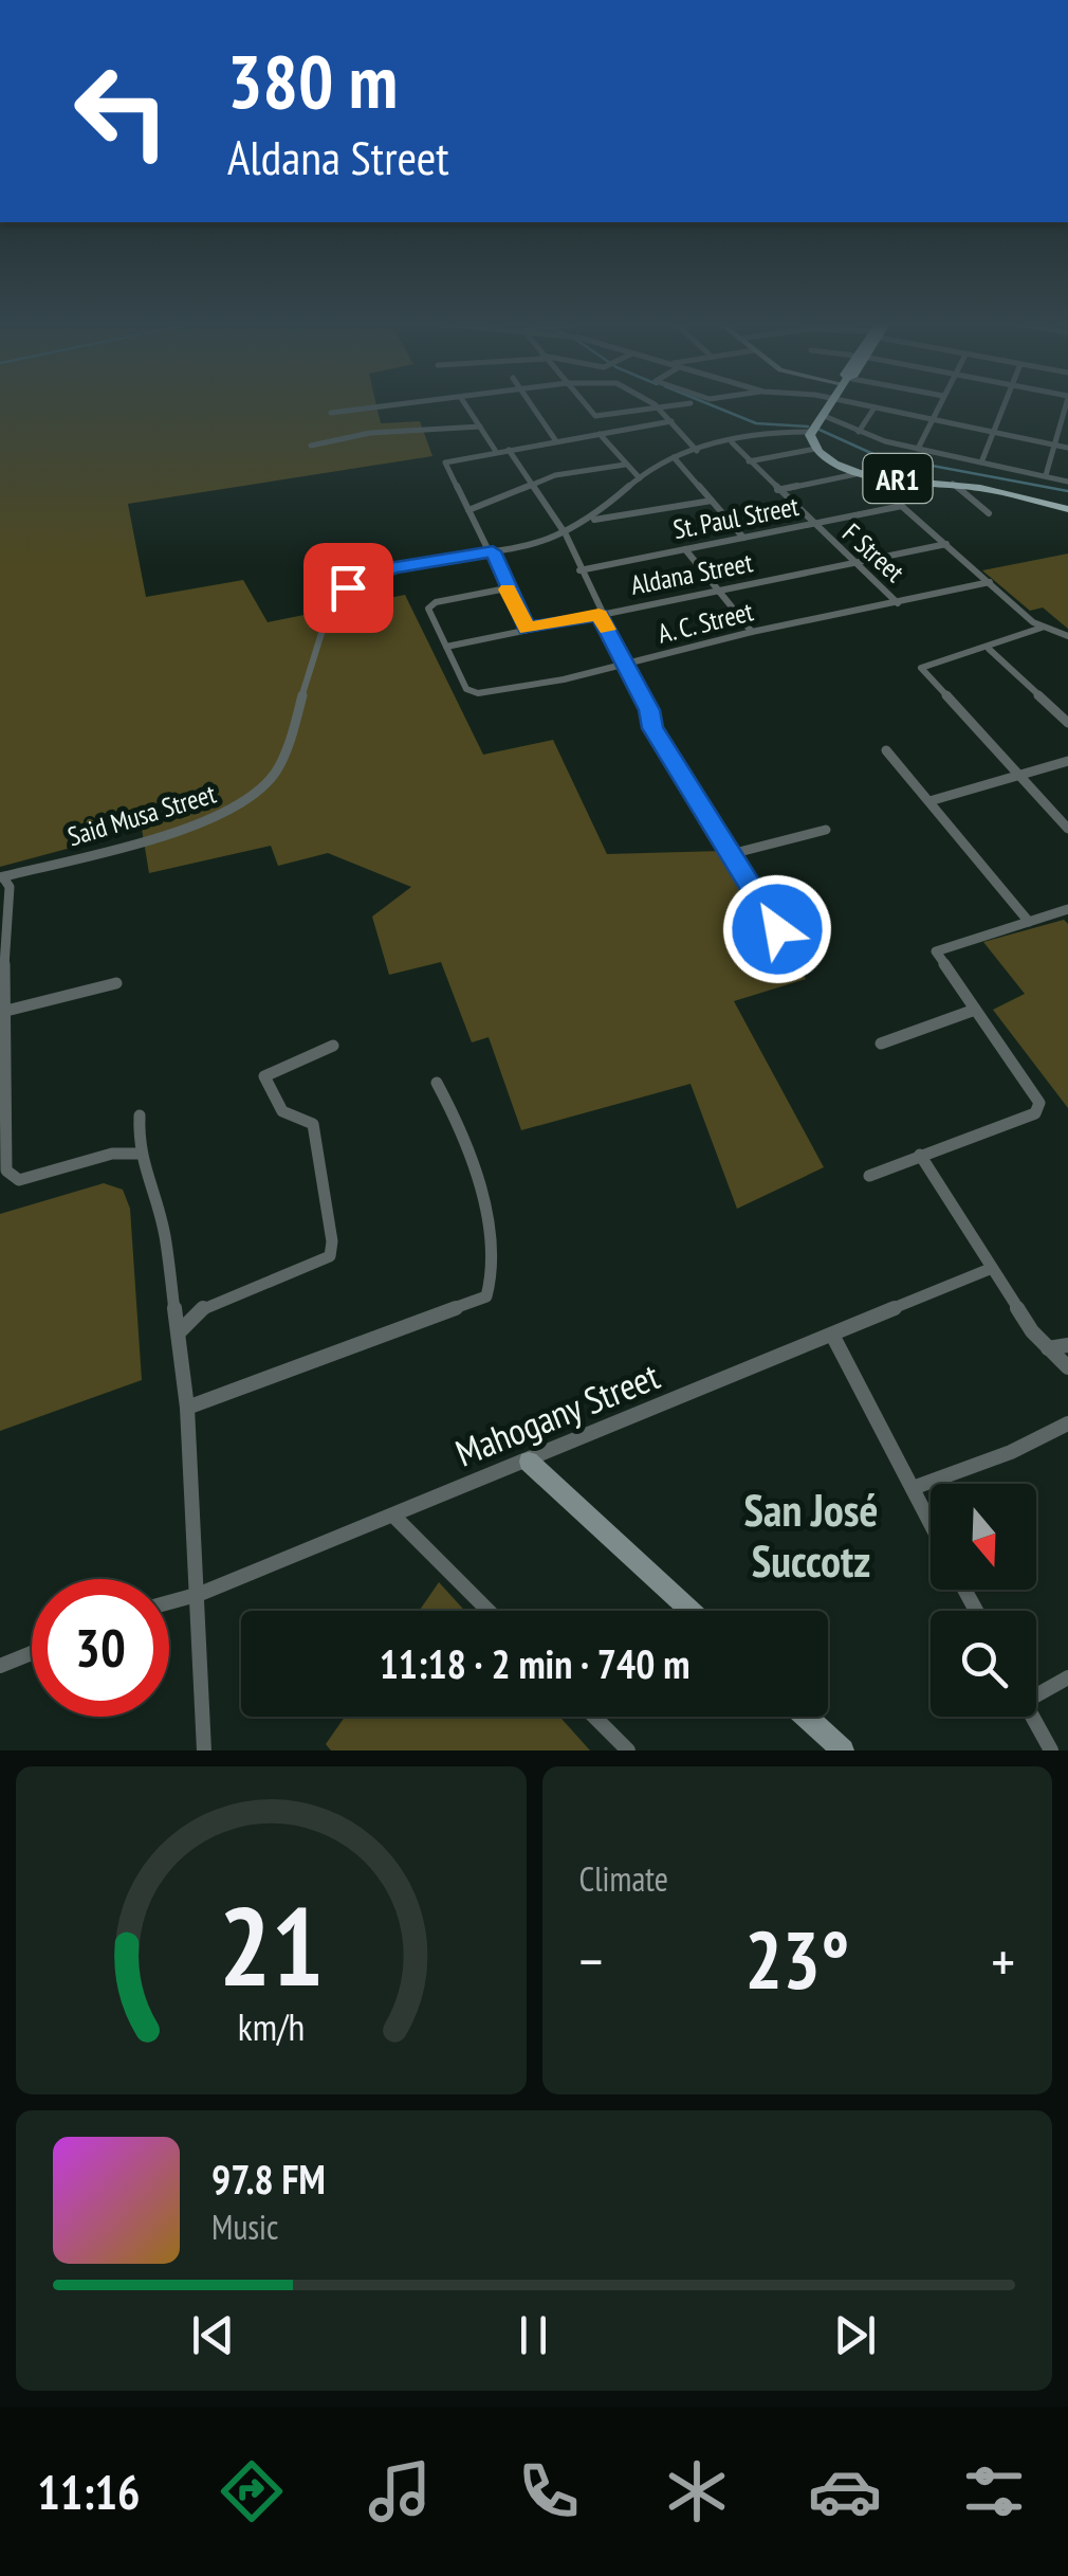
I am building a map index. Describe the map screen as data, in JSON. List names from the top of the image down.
{
  "streets": {
    "highway": ["AR1"],
    "street": [
      "St. Paul Street",
      "F Street",
      "Aldana Street",
      "A. C. Street",
      "Said Musa Street",
      "Mahogany Street"
    ]
  },
  "crossings": [
    ["St. Paul Street", "F Street"],
    ["F Street", "Aldana Street"],
    ["F Street", "A. C. Street"],
    ["F Street", "Said Musa Street"],
    ["Aldana Street", "A. C. Street"]
  ],
  "districts": ["San José Succotz"],
  "north": "bottom",
  "page": {
    "turn": ["380 m", "Aldana Street"],
    "limit": "30",
    "trip": "11:18 · 2 min · 740 m",
    "tile": "Climate",
    "heat": ["−", "23°", "+"],
    "song": ["97.8 FM", "Music"],
    "tabs": "11:16",
    "gauge": ["21", "km/h"]
  }
}
